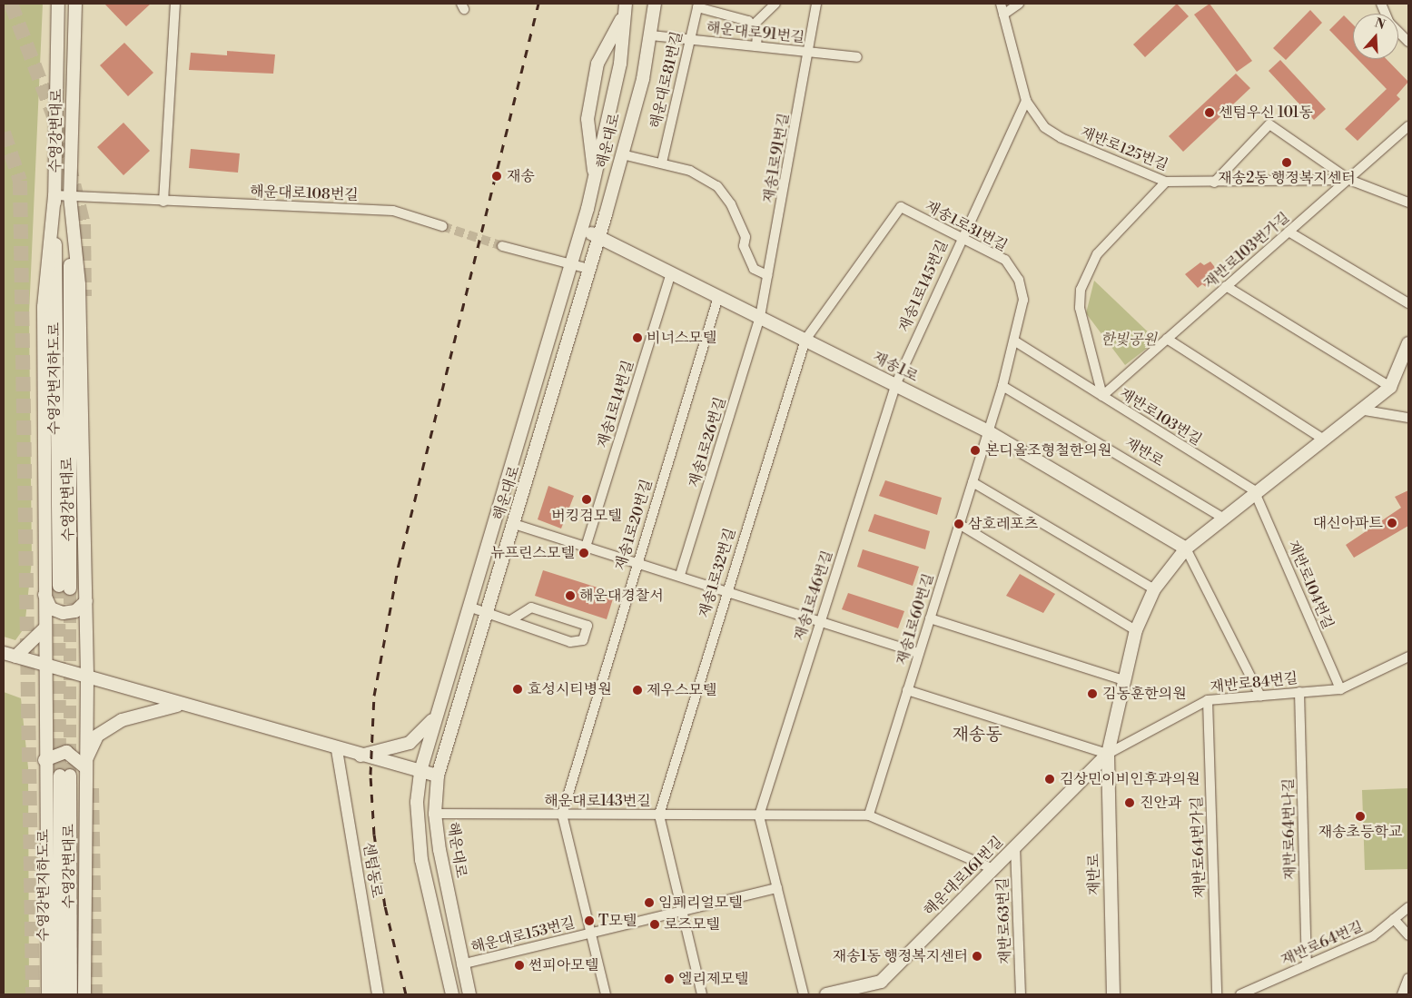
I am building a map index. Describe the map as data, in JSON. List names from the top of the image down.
{
  "streets": {
    "main road": [
      "수영강변대로",
      "해운대로",
      "재송1로",
      "수영강변지하도로",
      "재반로",
      "해운대로161번길"
    ],
    "street": [
      "해운대로91번길",
      "해운대로81번길",
      "재반로125번길",
      "재송1로91번길",
      "해운대로108번길",
      "재송1로31번길",
      "재반로103번가길",
      "재송1로145번길",
      "재송1로14번길",
      "재반로103번길",
      "재송1로26번길",
      "재송1로20번길",
      "재송1로32번길",
      "재반로104번길",
      "재송1로46번길",
      "재송1로60번길",
      "재반로84번길",
      "해운대로143번길",
      "재반로64번나길",
      "재반로64번가길",
      "센텀동로",
      "재반로63번길",
      "해운대로153번길",
      "재반로64번길"
    ]
  },
  "crossings": [
    ["해운대로91번길", "해운대로81번길"],
    ["해운대로91번길", "해운대로"],
    ["해운대로91번길", "재송1로91번길"],
    ["수영강변대로", "해운대로108번길"],
    ["수영강변대로", "수영강변지하도로"],
    ["해운대로", "재송1로"],
    ["해운대로", "해운대로143번길"],
    ["해운대로", "해운대로153번길"],
    ["재반로125번길", "재반로103번가길"],
    ["재반로125번길", "재송1로145번길"],
    ["재반로125번길", "재반로103번길"],
    ["재송1로91번길", "재송1로"],
    ["재송1로91번길", "재송1로26번길"],
    ["해운대로108번길", "수영강변지하도로"],
    ["재송1로31번길", "재송1로145번길"],
    ["재송1로31번길", "재송1로"],
    ["재송1로31번길", "재반로"],
    ["재송1로31번길", "재송1로32번길"],
    ["재송1로31번길", "재송1로60번길"],
    ["재반로103번가길", "재반로103번길"],
    ["재송1로145번길", "재송1로"],
    ["재송1로145번길", "재송1로46번길"],
    ["재송1로", "재송1로14번길"],
    ["재송1로", "재송1로26번길"],
    ["재송1로", "재반로"],
    ["재송1로", "재송1로20번길"],
    ["재송1로", "재송1로32번길"],
    ["재송1로", "재송1로46번길"],
    ["재송1로", "재송1로60번길"],
    ["재반로103번길", "재반로"],
    ["재반로103번길", "재반로104번길"],
    ["재반로", "재반로104번길"],
    ["재반로", "재반로84번길"],
    ["재반로", "해운대로161번길"],
    ["재송1로20번길", "해운대로143번길"],
    ["재송1로20번길", "해운대로153번길"],
    ["재송1로32번길", "해운대로143번길"],
    ["재반로104번길", "재반로84번길"],
    ["재송1로46번길", "해운대로143번길"],
    ["재송1로60번길", "해운대로143번길"],
    ["재반로84번길", "재반로64번나길"],
    ["재반로84번길", "재반로64번가길"],
    ["재반로84번길", "해운대로161번길"],
    ["해운대로143번길", "해운대로161번길"],
    ["해운대로143번길", "해운대로153번길"],
    ["재반로64번나길", "재반로64번길"],
    ["해운대로161번길", "재반로63번길"]
  ],
  "districts": ["재송동"],
  "parks": ["한빛공원"],
  "places": [
    "센텀우신 101동",
    "재송2동 행정복지센터",
    "재송",
    "비너스모텔",
    "본디올조형철한의원",
    "버킹검모텔",
    "대신아파트",
    "삼호레포츠",
    "뉴프린스모텔",
    "해운대경찰서",
    "효성시티병원",
    "제우스모텔",
    "김동훈한의원",
    "김상민이비인후과의원",
    "진안과",
    "재송초등학교",
    "임페리얼모텔",
    "T모텔",
    "로즈모텔",
    "재송1동 행정복지센터",
    "썬피아모텔",
    "엘리제모텔"
  ],
  "north": "top"
}
